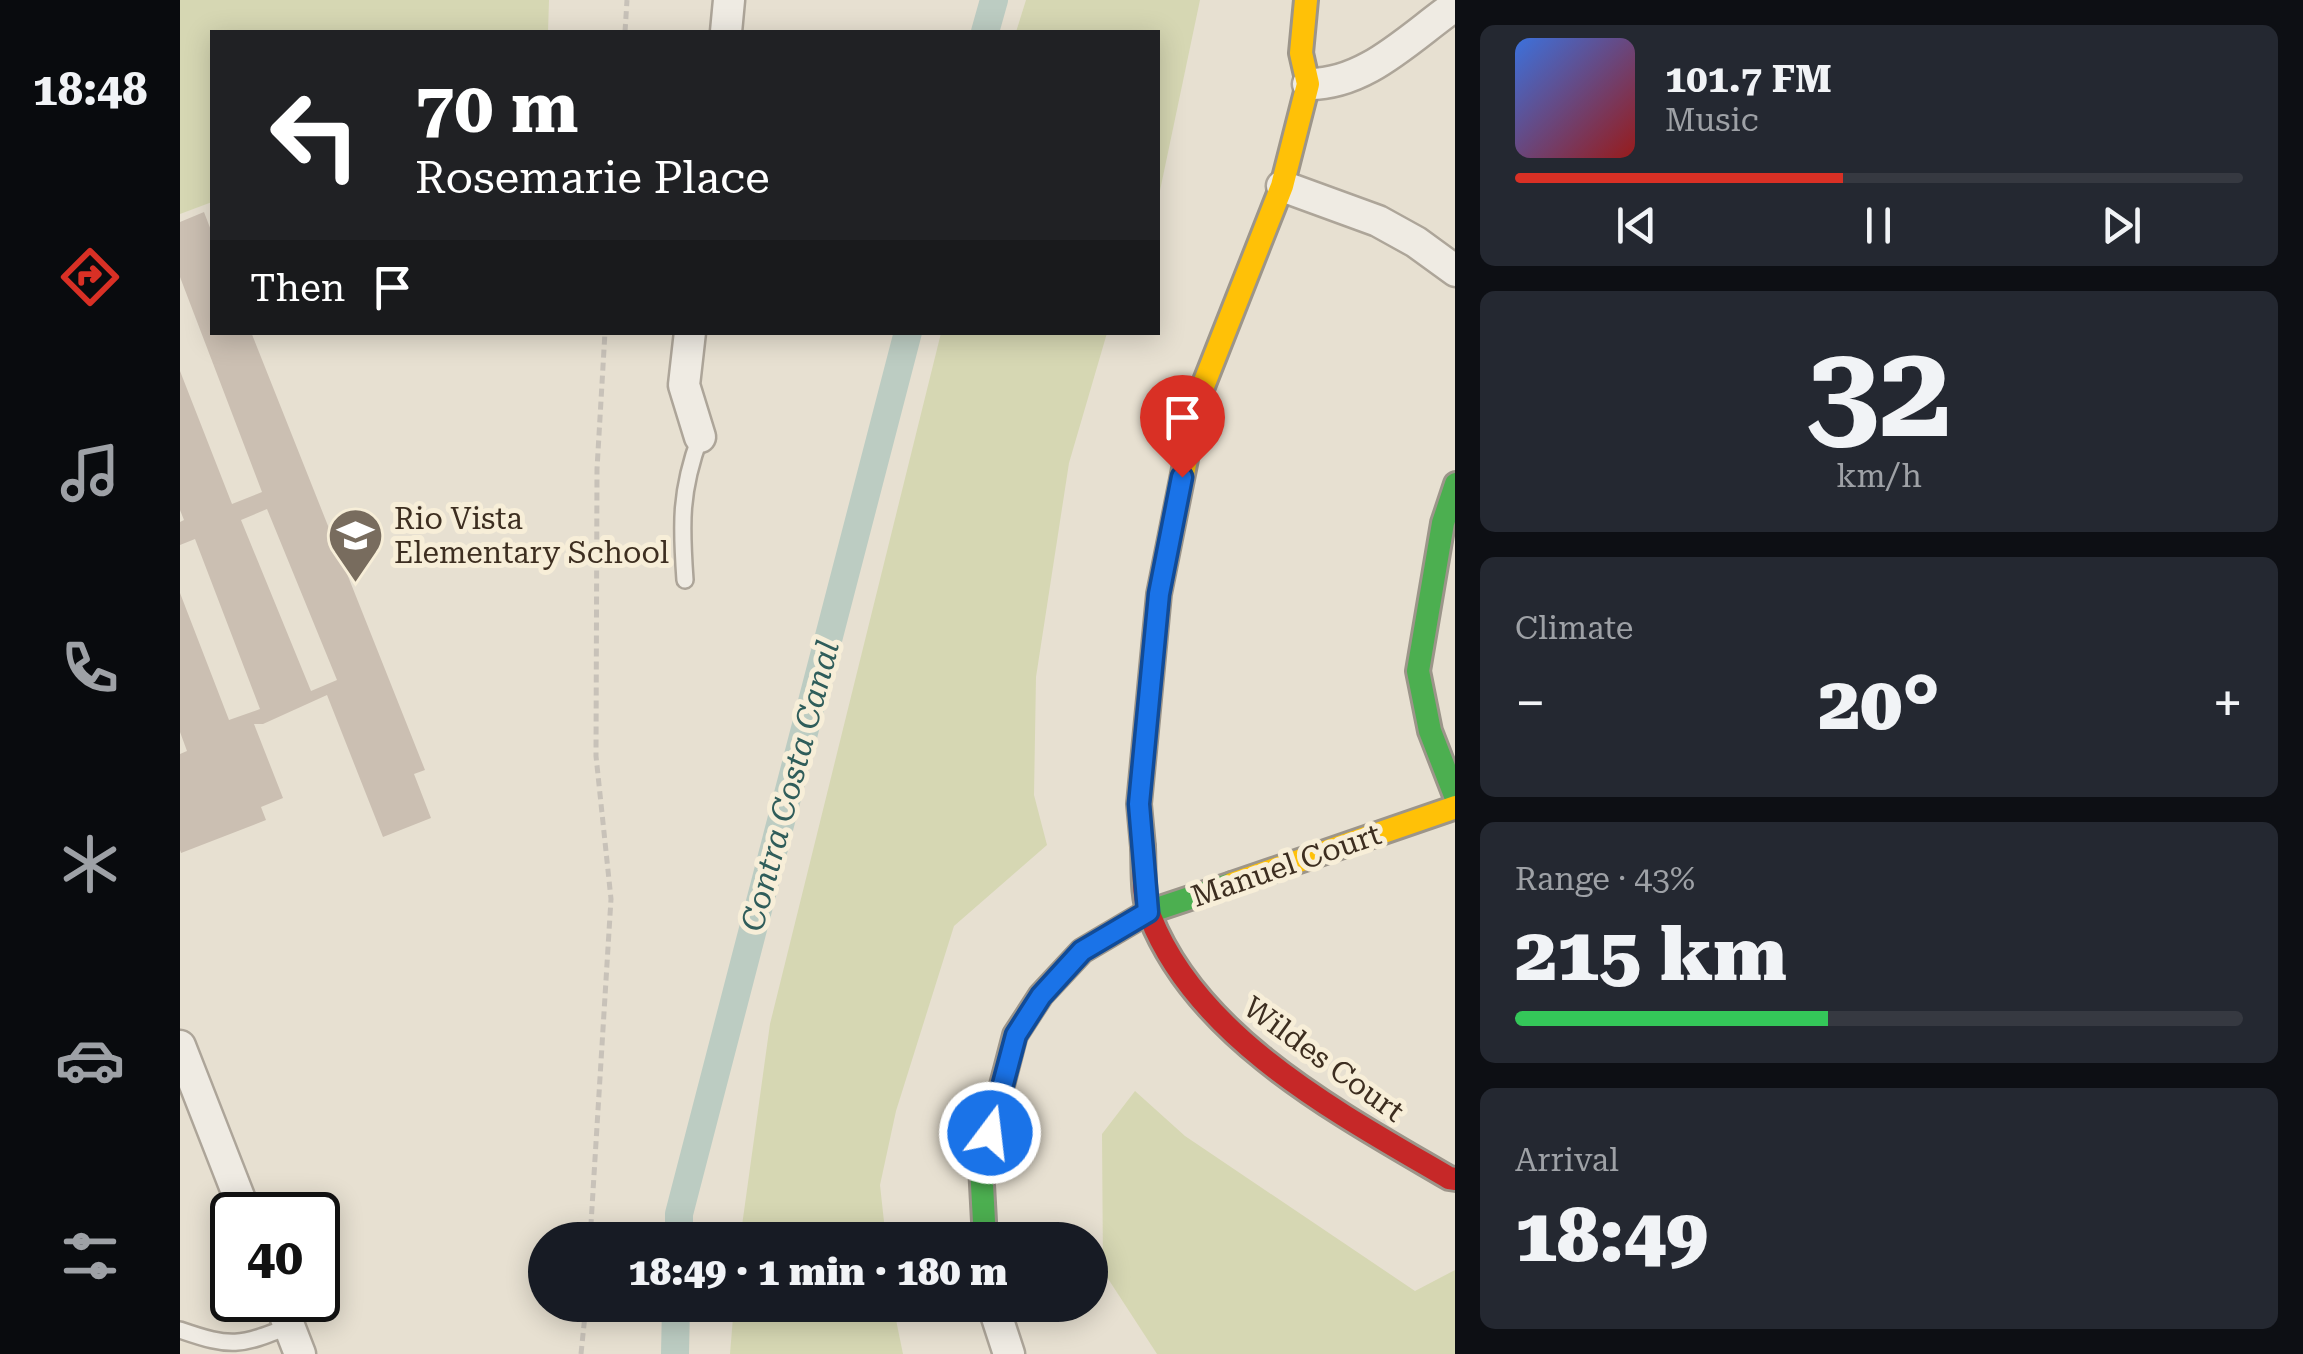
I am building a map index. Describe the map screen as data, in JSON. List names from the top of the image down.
{
  "streets": {
    "street": ["Manuel Court", "Wildes Court"]
  },
  "crossings": [
    ["Manuel Court", "Wildes Court"]
  ],
  "water": ["Contra Costa Canal"],
  "places": {
    "school or university": ["Rio Vista Elementary School"]
  },
  "page": {
    "tabs": "18:48",
    "turn": ["70 m", "Rosemarie Place"],
    "song": ["101.7 FM", "Music"],
    "then": "Then",
    "tile": [
      ["32", "km/h"],
      "Climate",
      ["Range · 43%", "215 km"],
      ["Arrival", "18:49"]
    ],
    "heat": ["−", "20°", "+"],
    "limit": "40",
    "trip": "18:49 · 1 min · 180 m"
  }
}
